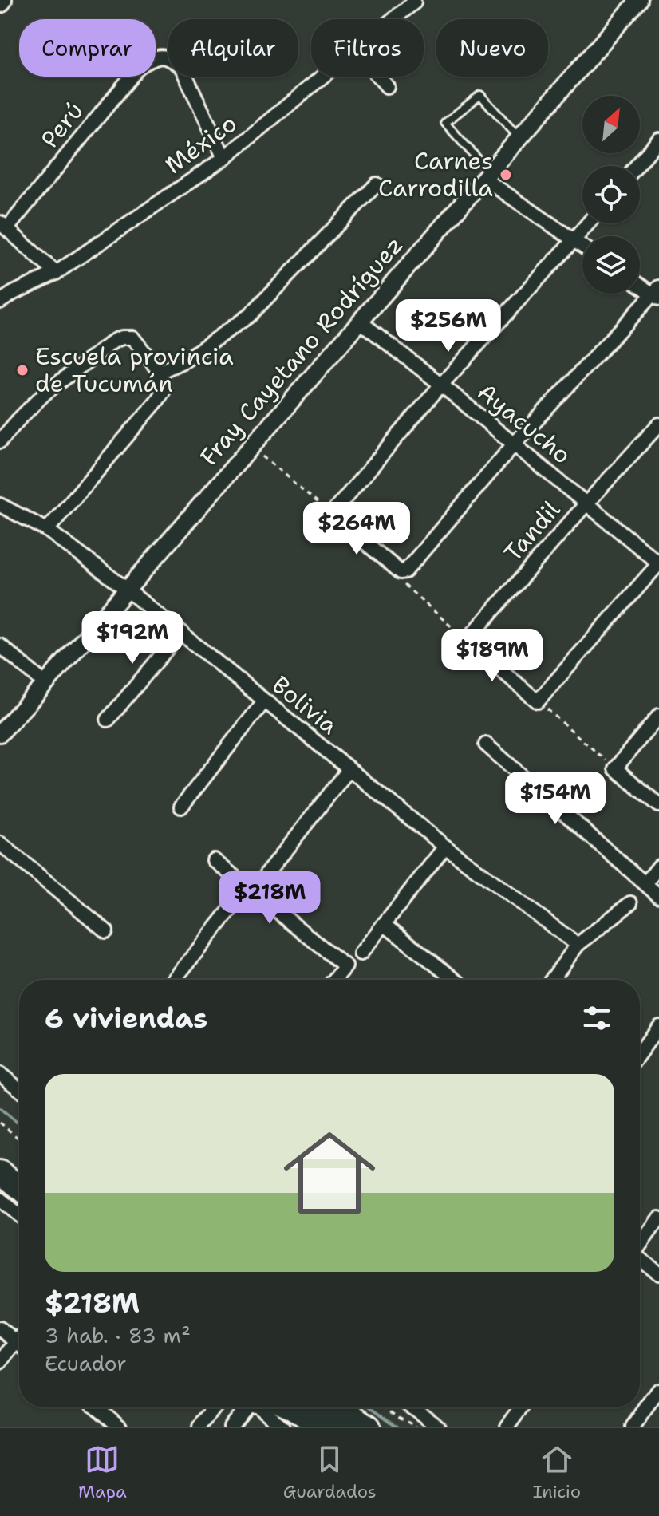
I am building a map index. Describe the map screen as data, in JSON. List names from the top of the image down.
{
  "streets": {
    "street": [
      "Perú",
      "México",
      "Fray Cayetano Rodríguez",
      "Ayacucho",
      "Tandil",
      "Bolivia"
    ]
  },
  "crossings": [
    ["Perú", "México"],
    ["Fray Cayetano Rodríguez", "Ayacucho"],
    ["Fray Cayetano Rodríguez", "Bolivia"],
    ["Ayacucho", "Tandil"]
  ],
  "places": ["Carnes Carrodilla", "Escuela provincia de Tucumán"],
  "north": "top right",
  "page": {
    "chip": [
      "Comprar",
      "Alquilar",
      "Filtros",
      "Nuevo"
    ],
    "price": [
      "$256M",
      "$264M",
      "$192M",
      "$189M",
      "$154M",
      "$218M"
    ],
    "heading": "6 viviendas",
    "list": [
      {
        "name": "$218M",
        "note": "3 hab. · 83 m² · Ecuador"
      }
    ],
    "tabs": ["Mapa", "Guardados", "Inicio"]
  }
}
